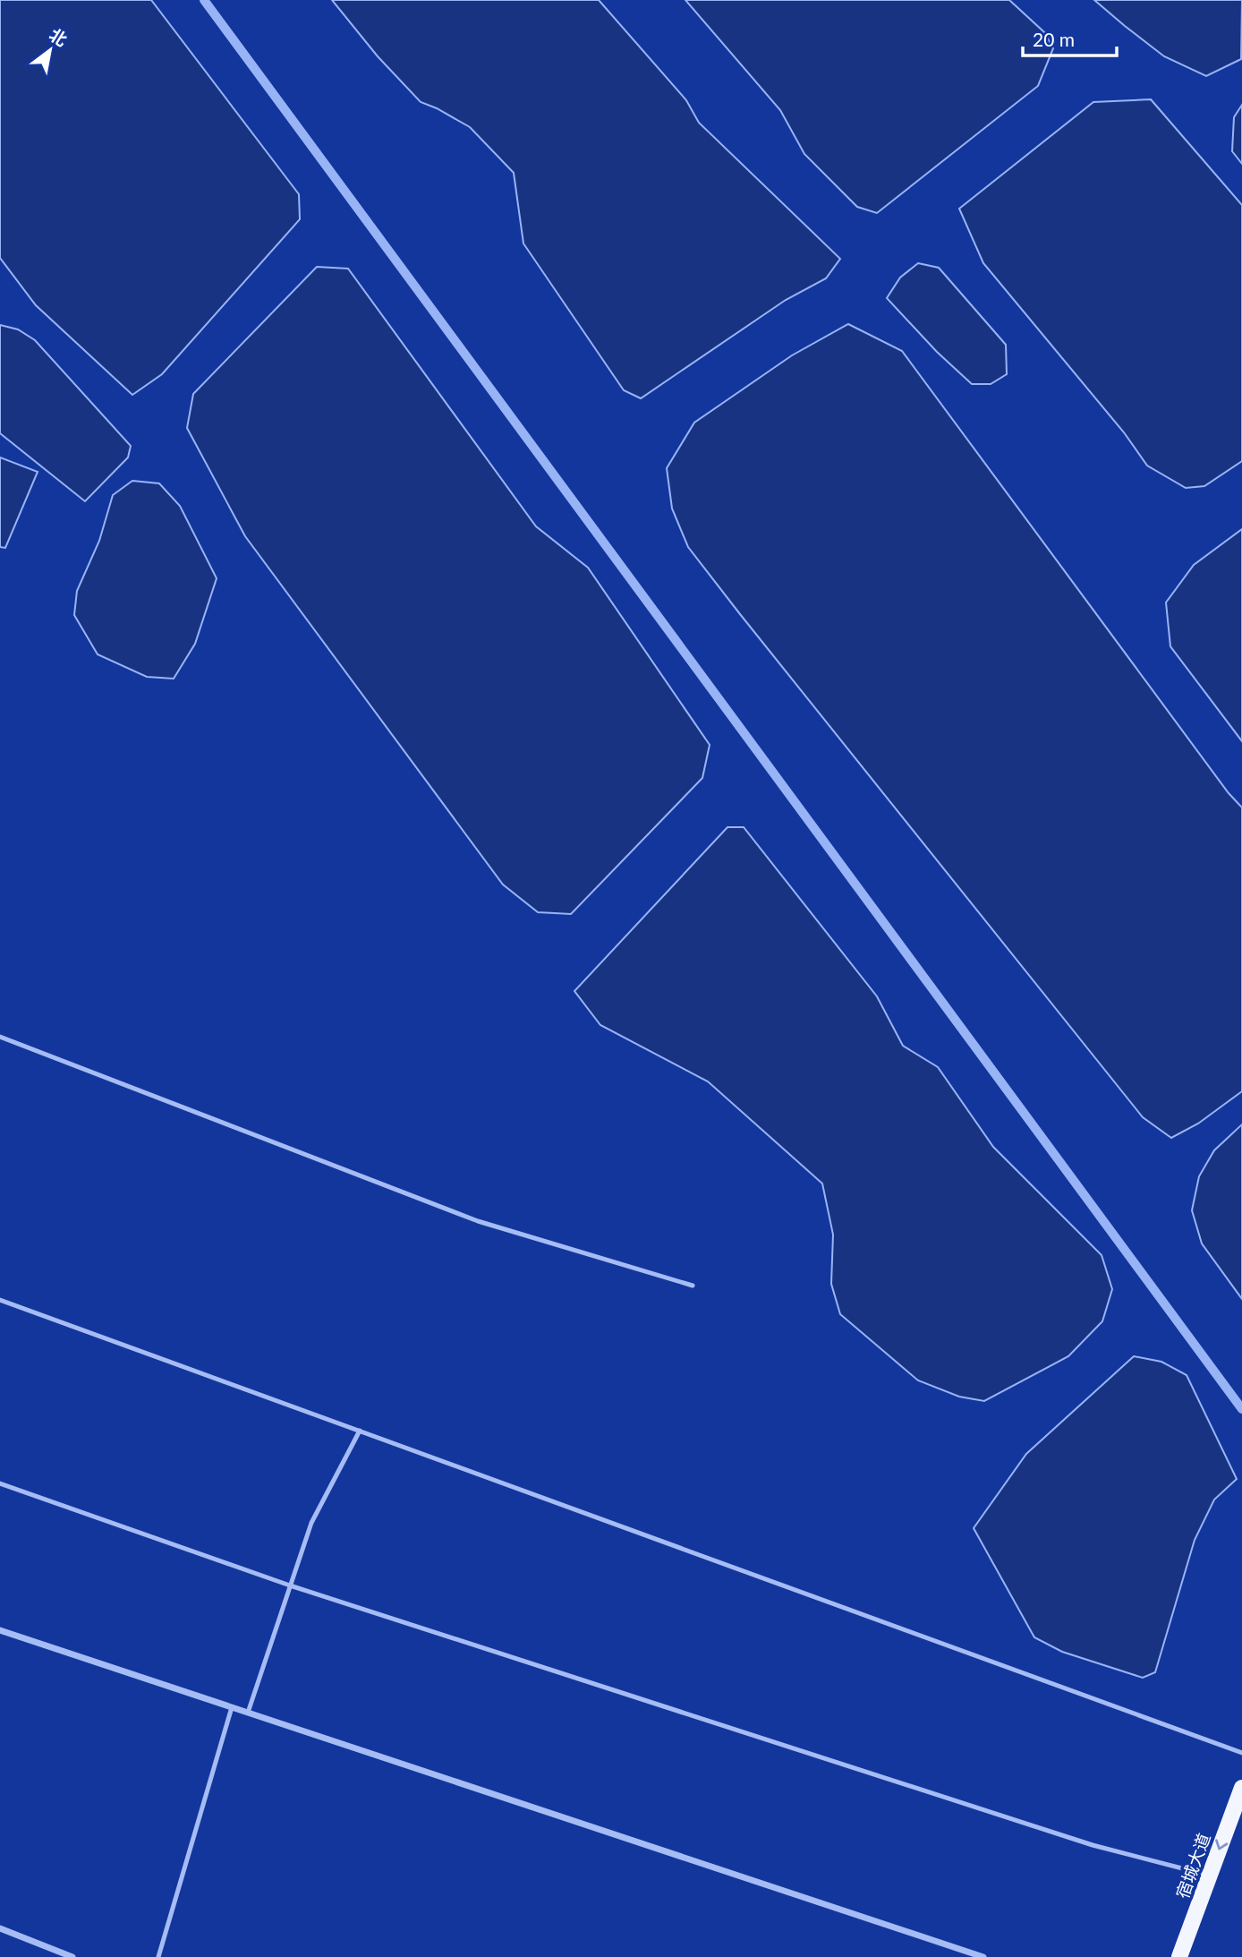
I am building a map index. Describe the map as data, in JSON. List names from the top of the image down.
{
  "streets": {
    "main road": ["宿城大道"]
  },
  "one_way": ["宿城大道"],
  "scale_bar": "20 m",
  "north": "top right"
}
